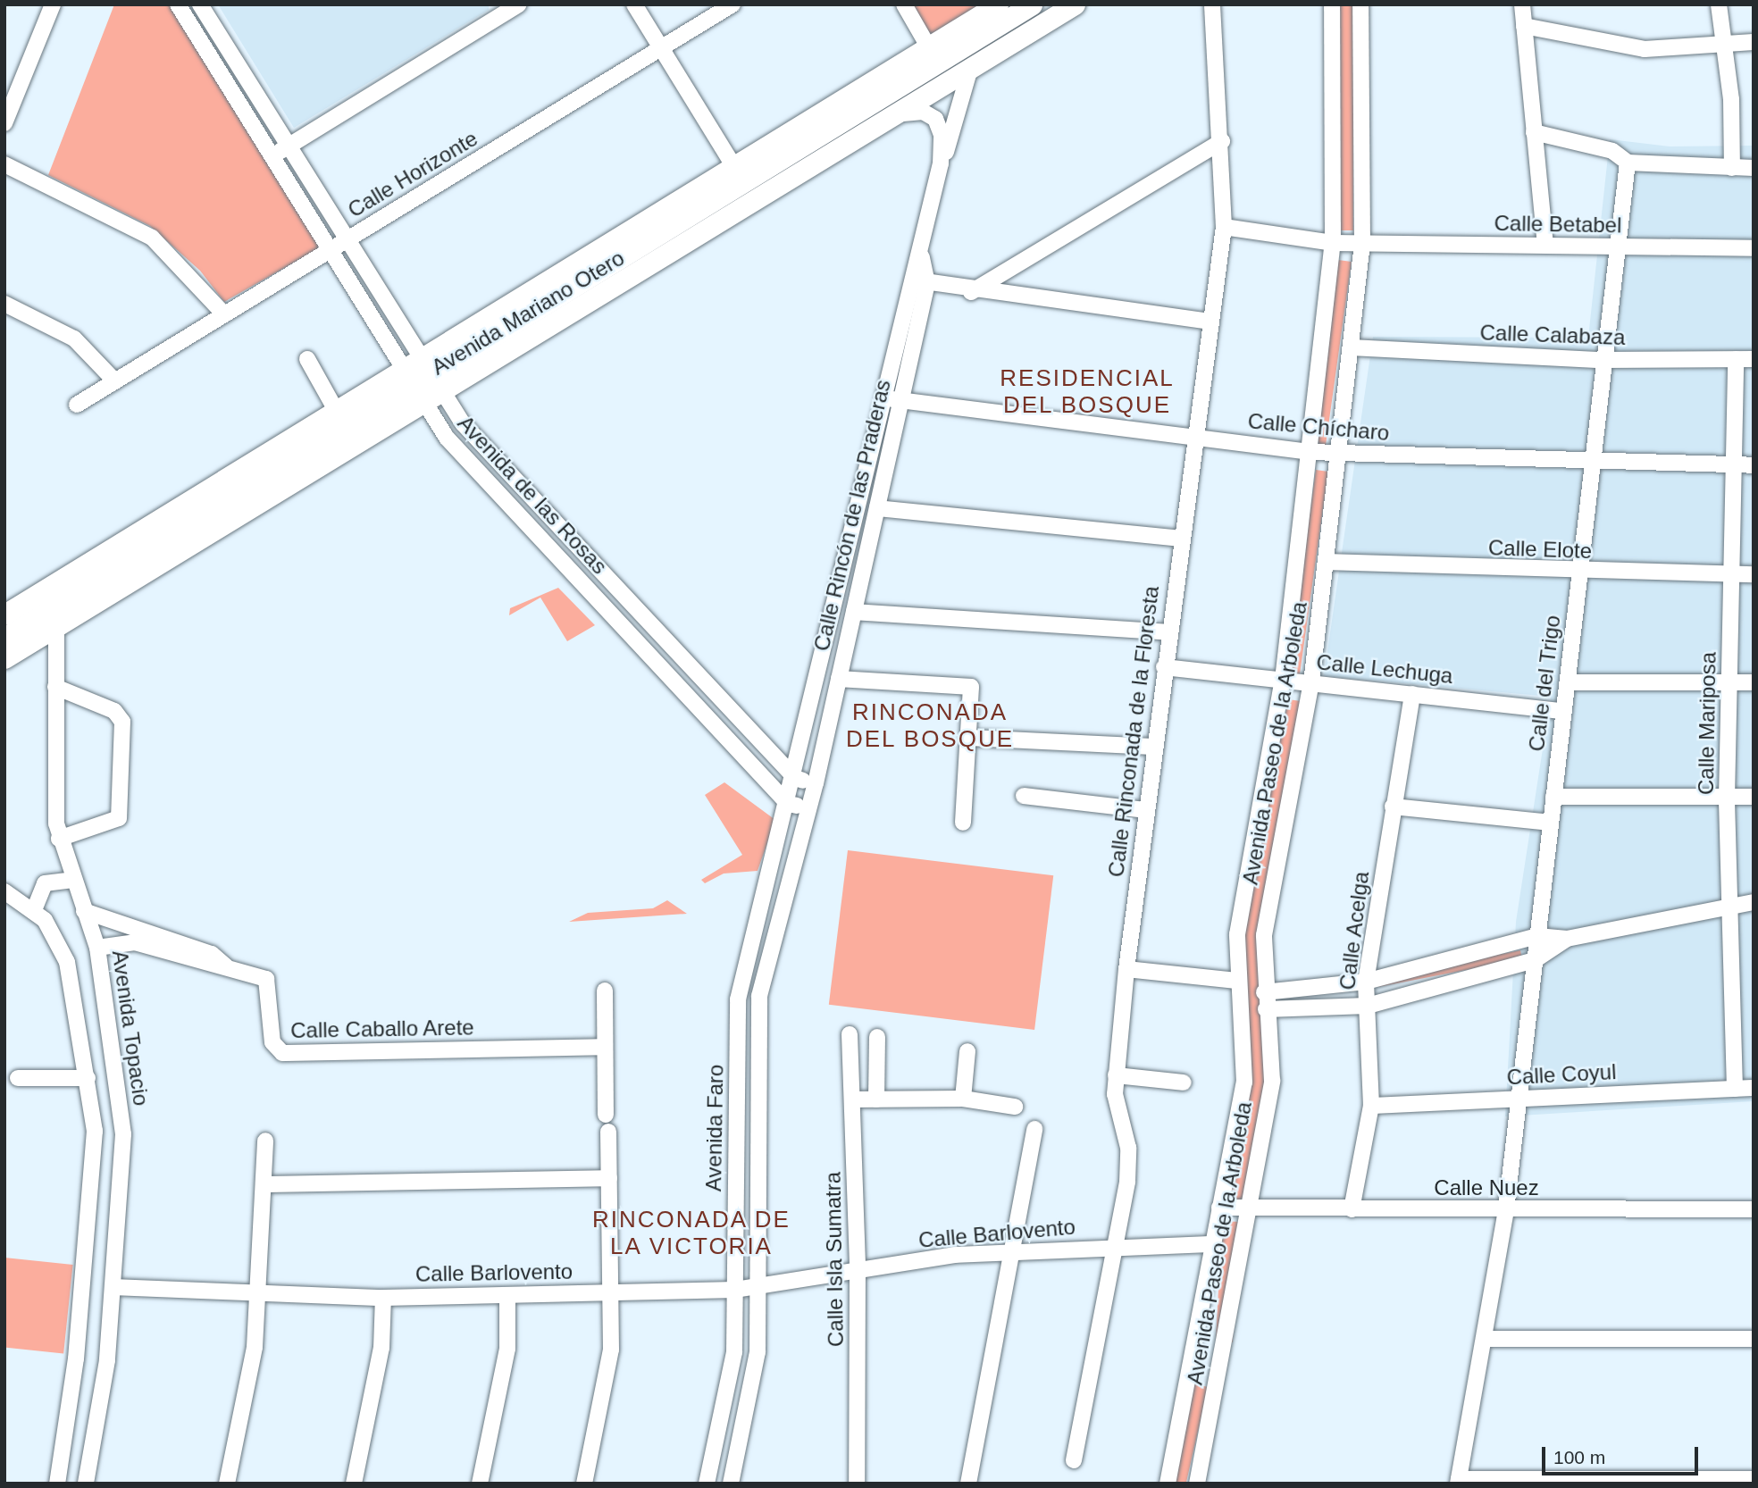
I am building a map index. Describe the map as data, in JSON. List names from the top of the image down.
{
  "streets": {
    "main road": ["Avenida Mariano Otero"],
    "street": [
      "Calle Horizonte",
      "Calle Betabel",
      "Calle Calabaza",
      "Calle Chícharo",
      "Avenida de las Rosas",
      "Calle Rincón de las Praderas",
      "Calle Elote",
      "Calle Lechuga",
      "Calle del Trigo",
      "Calle Mariposa",
      "Calle Rinconada de la Floresta",
      "Avenida Paseo de la Arboleda",
      "Calle Acelga",
      "Avenida Topacio",
      "Calle Caballo Arete",
      "Calle Coyul",
      "Avenida Faro",
      "Calle Nuez",
      "Calle Barlovento",
      "Calle Isla Sumatra"
    ]
  },
  "crossings": [
    ["Calle Horizonte", "Avenida de las Rosas"],
    ["Calle Betabel", "Calle del Trigo"],
    ["Calle Betabel", "Calle Rinconada de la Floresta"],
    ["Calle Betabel", "Avenida Paseo de la Arboleda"],
    ["Avenida Mariano Otero", "Avenida de las Rosas"],
    ["Avenida Mariano Otero", "Calle Rincón de las Praderas"],
    ["Avenida Mariano Otero", "Avenida Topacio"],
    ["Calle Calabaza", "Calle del Trigo"],
    ["Calle Calabaza", "Calle Mariposa"],
    ["Calle Calabaza", "Avenida Paseo de la Arboleda"],
    ["Calle Chícharo", "Calle Rincón de las Praderas"],
    ["Calle Chícharo", "Calle del Trigo"],
    ["Calle Chícharo", "Calle Mariposa"],
    ["Calle Chícharo", "Calle Rinconada de la Floresta"],
    ["Calle Chícharo", "Avenida Paseo de la Arboleda"],
    ["Avenida de las Rosas", "Calle Rincón de las Praderas"],
    ["Avenida de las Rosas", "Avenida Faro"],
    ["Calle Rincón de las Praderas", "Avenida Faro"],
    ["Calle Elote", "Calle del Trigo"],
    ["Calle Elote", "Calle Mariposa"],
    ["Calle Elote", "Avenida Paseo de la Arboleda"],
    ["Calle Lechuga", "Calle del Trigo"],
    ["Calle Lechuga", "Calle Rinconada de la Floresta"],
    ["Calle Lechuga", "Avenida Paseo de la Arboleda"],
    ["Calle Lechuga", "Calle Acelga"],
    ["Calle del Trigo", "Calle Coyul"],
    ["Calle del Trigo", "Calle Nuez"],
    ["Calle Mariposa", "Calle Coyul"],
    ["Calle Rinconada de la Floresta", "Calle Barlovento"],
    ["Avenida Paseo de la Arboleda", "Calle Nuez"],
    ["Avenida Paseo de la Arboleda", "Calle Barlovento"],
    ["Calle Acelga", "Calle Coyul"],
    ["Calle Acelga", "Calle Nuez"],
    ["Avenida Topacio", "Calle Caballo Arete"],
    ["Avenida Topacio", "Calle Barlovento"],
    ["Avenida Faro", "Calle Barlovento"],
    ["Calle Barlovento", "Calle Isla Sumatra"]
  ],
  "districts": ["RESIDENCIAL DEL BOSQUE", "RINCONADA DEL BOSQUE", "RINCONADA DE LA VICTORIA"],
  "scale_bar": "100 m"
}
